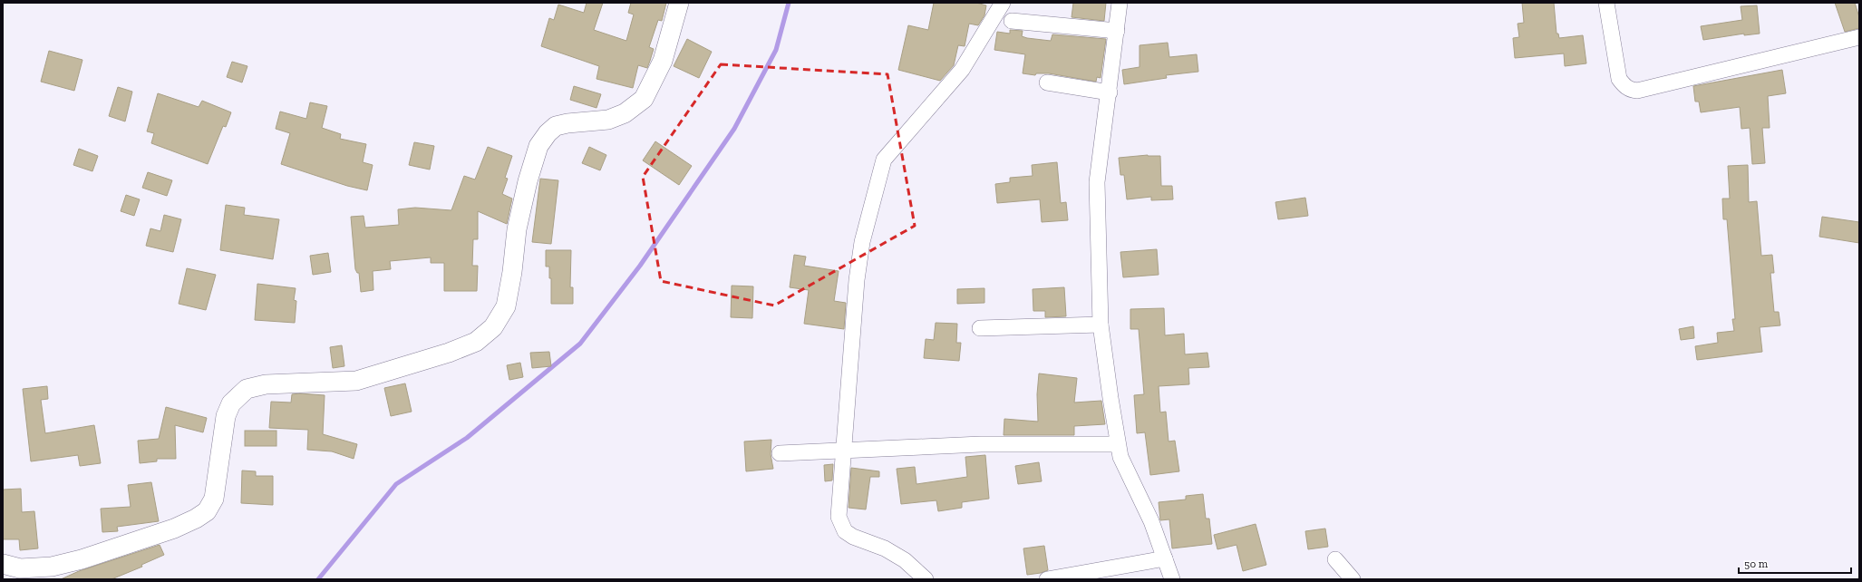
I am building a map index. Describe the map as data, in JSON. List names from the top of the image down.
{
  "scale_bar": "50 m"
}
